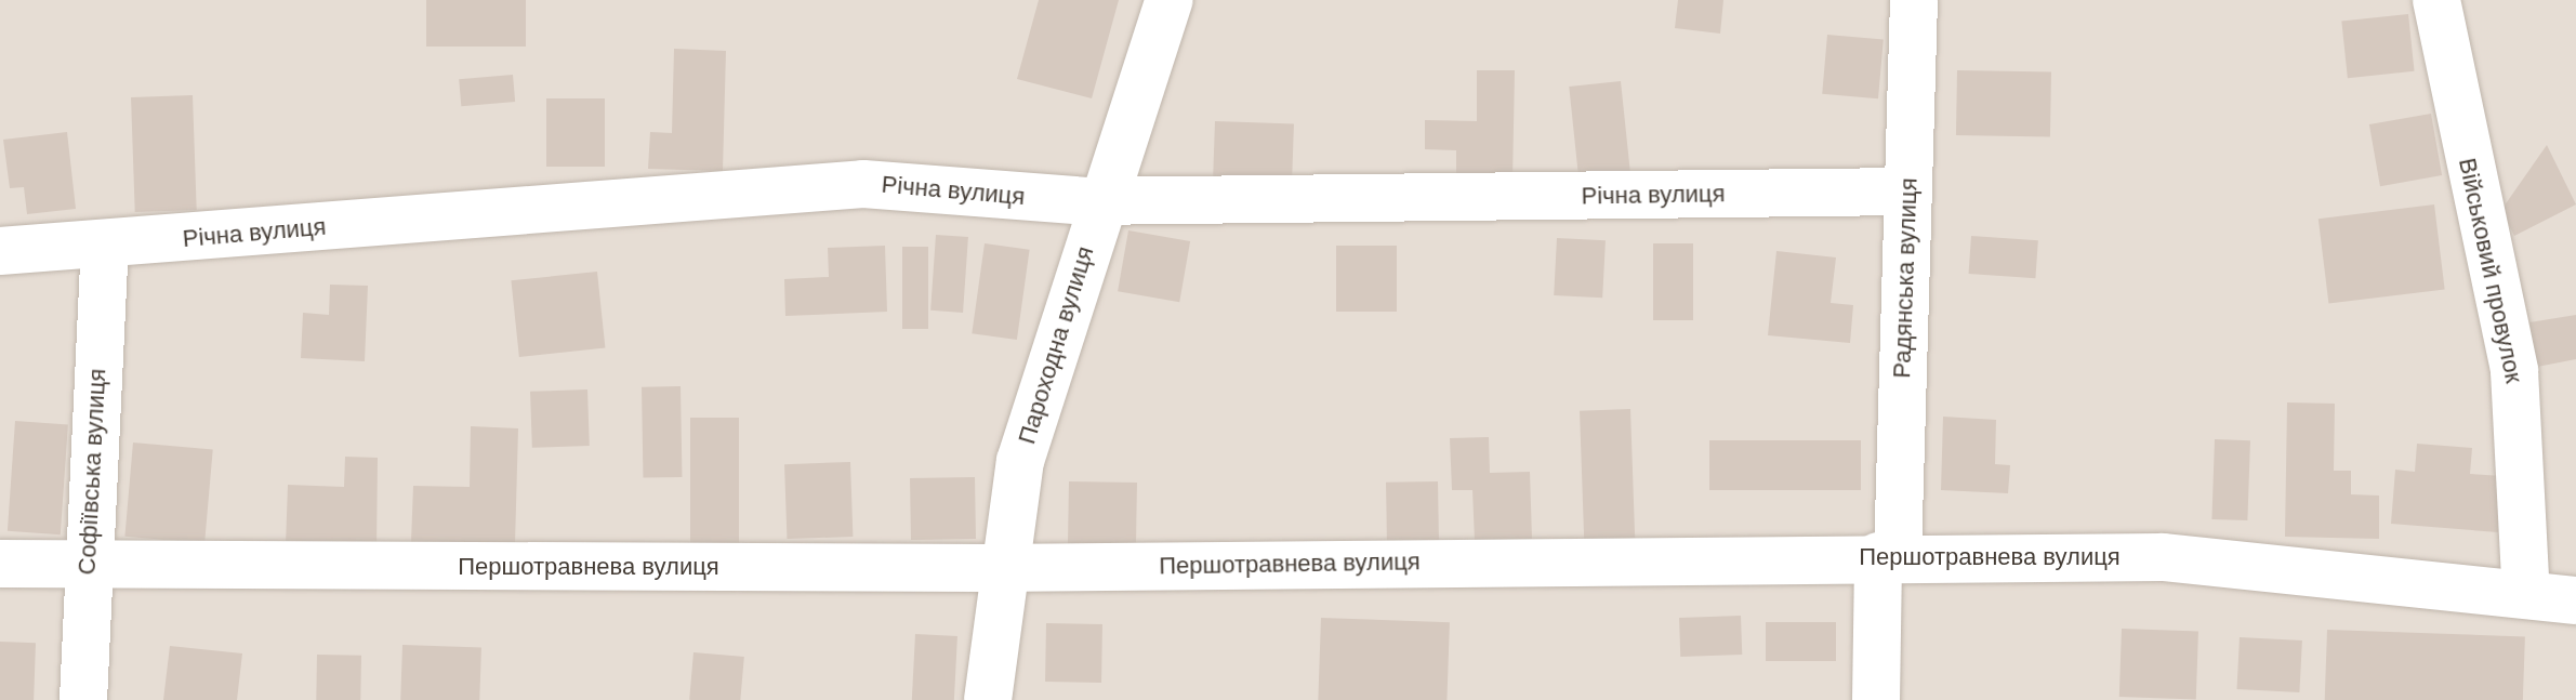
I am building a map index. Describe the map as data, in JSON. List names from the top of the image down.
{
  "streets": {
    "street": [
      "Річна вулиця",
      "Військовий провулок",
      "Радянська вулиця",
      "Пароходна вулиця",
      "Софіївська вулиця",
      "Першотравнева вулиця"
    ]
  },
  "crossings": [
    ["Річна вулиця", "Радянська вулиця"],
    ["Річна вулиця", "Пароходна вулиця"],
    ["Річна вулиця", "Софіївська вулиця"],
    ["Військовий провулок", "Першотравнева вулиця"],
    ["Радянська вулиця", "Першотравнева вулиця"],
    ["Пароходна вулиця", "Першотравнева вулиця"],
    ["Софіївська вулиця", "Першотравнева вулиця"]
  ]
}
